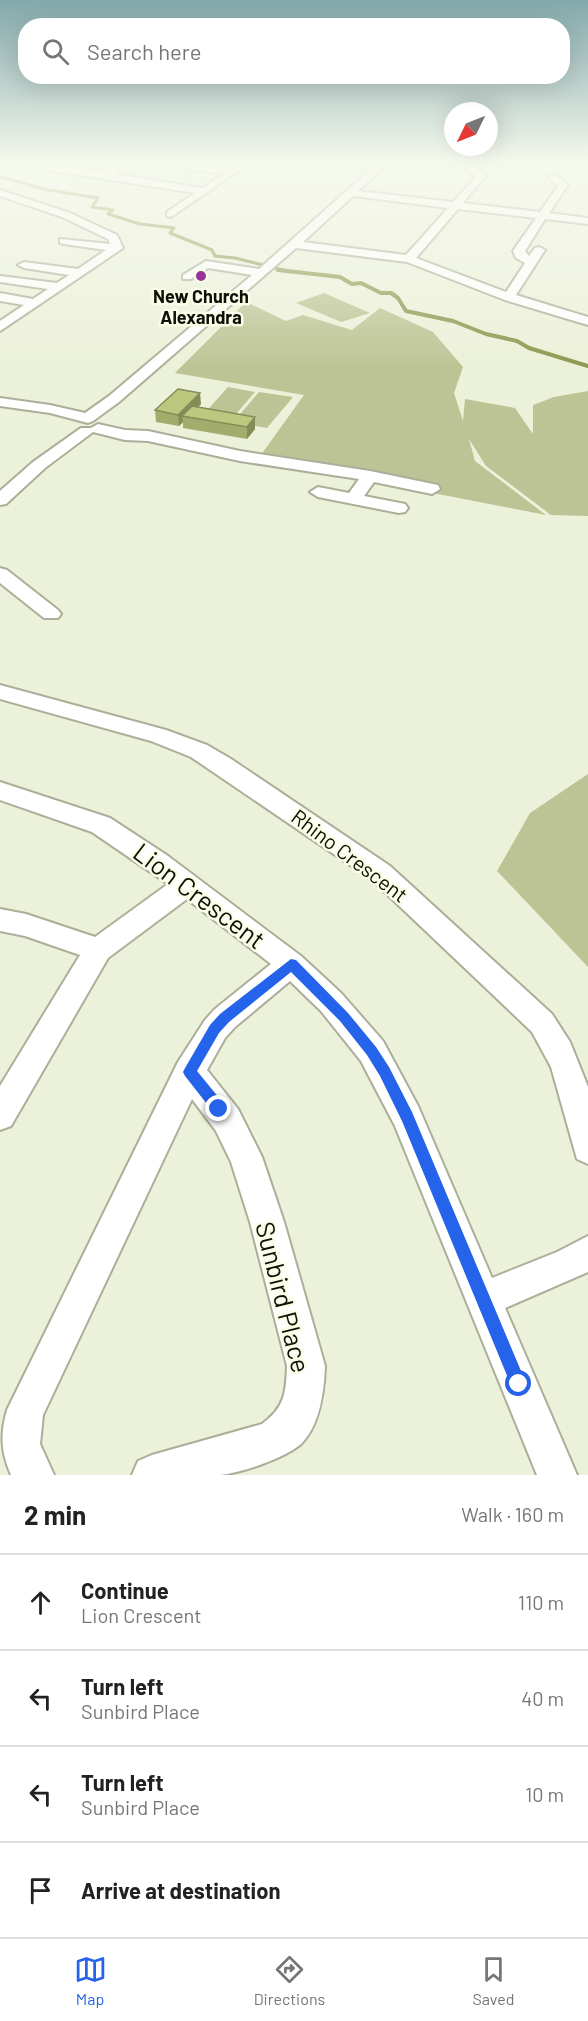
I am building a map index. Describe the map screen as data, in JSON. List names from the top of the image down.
{
  "streets": {
    "street": ["Rhino Crescent", "Lion Crescent", "Sunbird Place"]
  },
  "places": ["New Church Alexandra"],
  "north": "bottom left",
  "page": {
    "search": "Search here",
    "heading": ["2 min", "Walk · 160 m"],
    "list": [
      ["Continue", "Lion Crescent", "110 m"],
      ["Turn left", "Sunbird Place", "40 m"],
      ["Turn left", "Sunbird Place", "10 m"],
      "Arrive at destination"
    ],
    "nav": ["Map", "Directions", "Saved"]
  }
}
